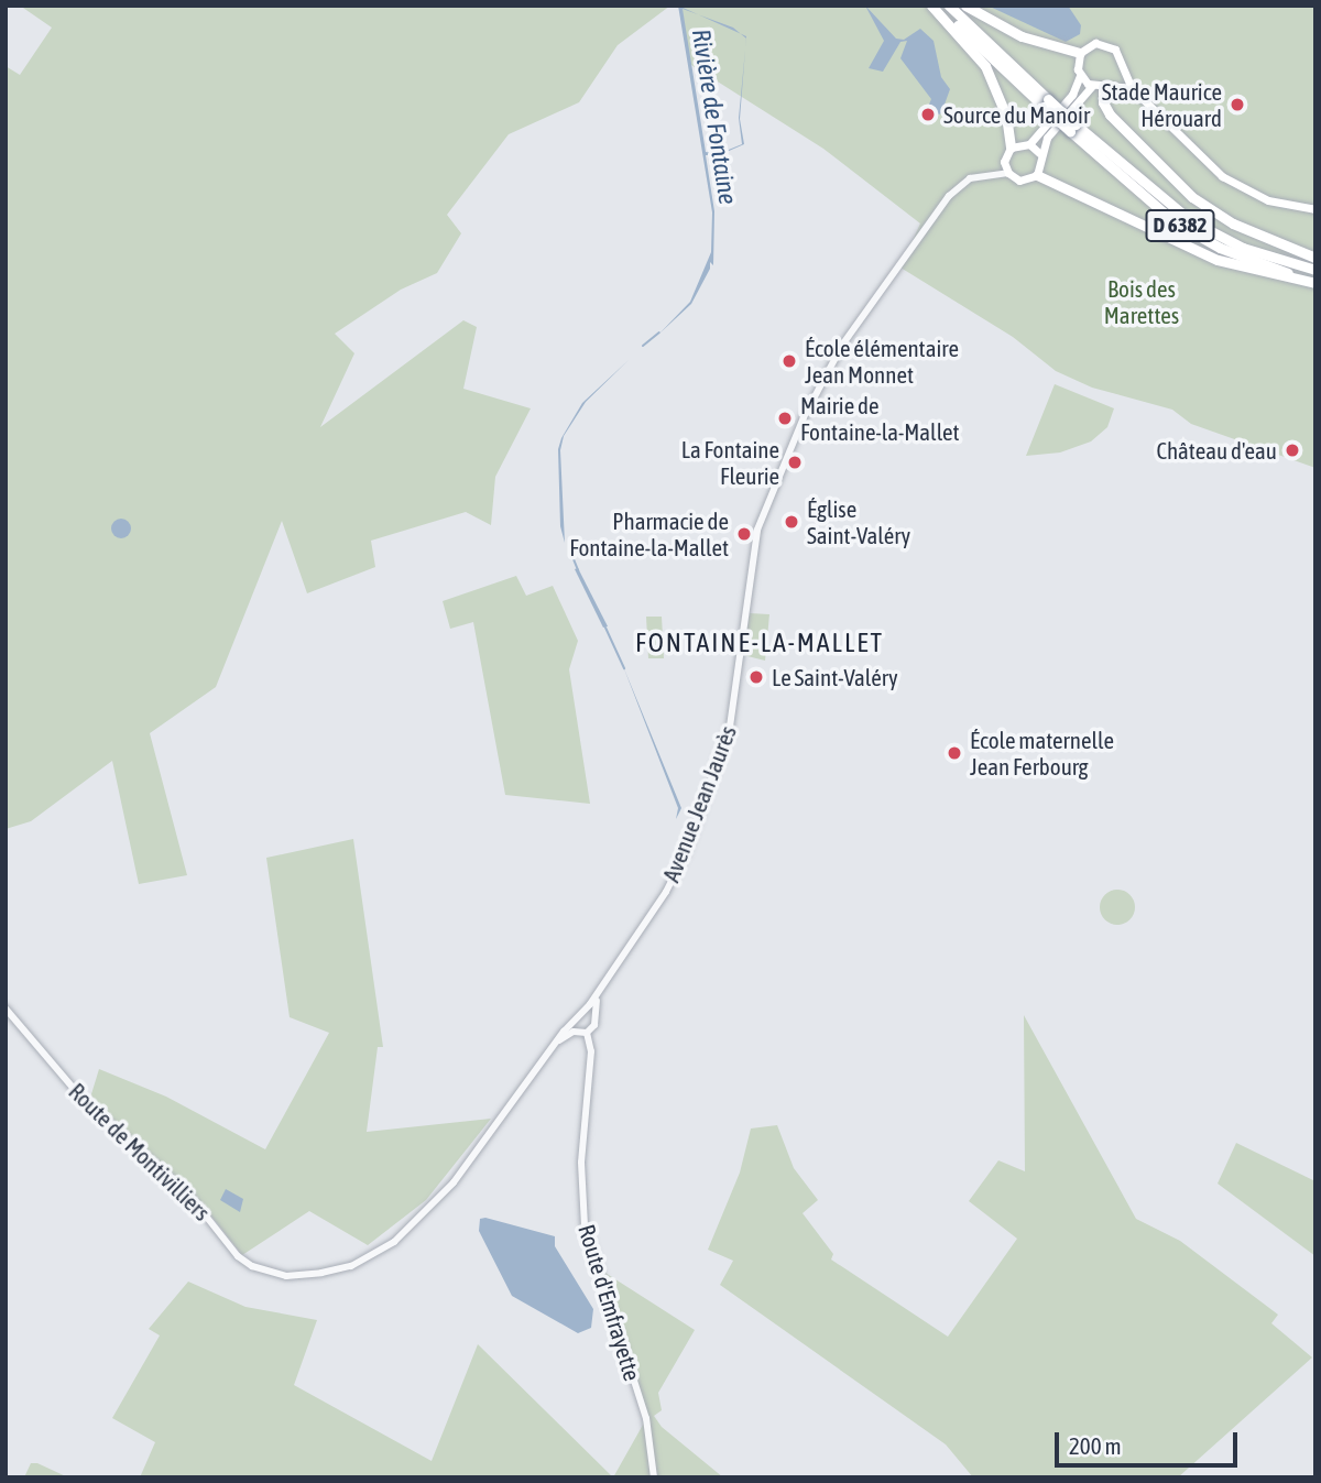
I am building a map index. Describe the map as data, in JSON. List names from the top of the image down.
{
  "streets": {
    "highway": ["D 6382"],
    "street": ["Avenue Jean Jaurès", "Route de Montivilliers", "Route d'Emfrayette"]
  },
  "crossings": [
    ["Avenue Jean Jaurès", "Route de Montivilliers"],
    ["Avenue Jean Jaurès", "Route d'Emfrayette"],
    ["Route de Montivilliers", "Route d'Emfrayette"]
  ],
  "districts": ["FONTAINE-LA-MALLET"],
  "water": ["Rivière de Fontaine"],
  "parks": ["Bois des Marettes"],
  "places": [
    "Stade Maurice Hérouard",
    "Source du Manoir",
    "École élémentaire Jean Monnet",
    "Mairie de Fontaine-la-Mallet",
    "Château d'eau",
    "La Fontaine Fleurie",
    "Église Saint-Valéry",
    "Pharmacie de Fontaine-la-Mallet",
    "Le Saint-Valéry",
    "École maternelle Jean Ferbourg"
  ],
  "scale_bar": "200 m"
}
